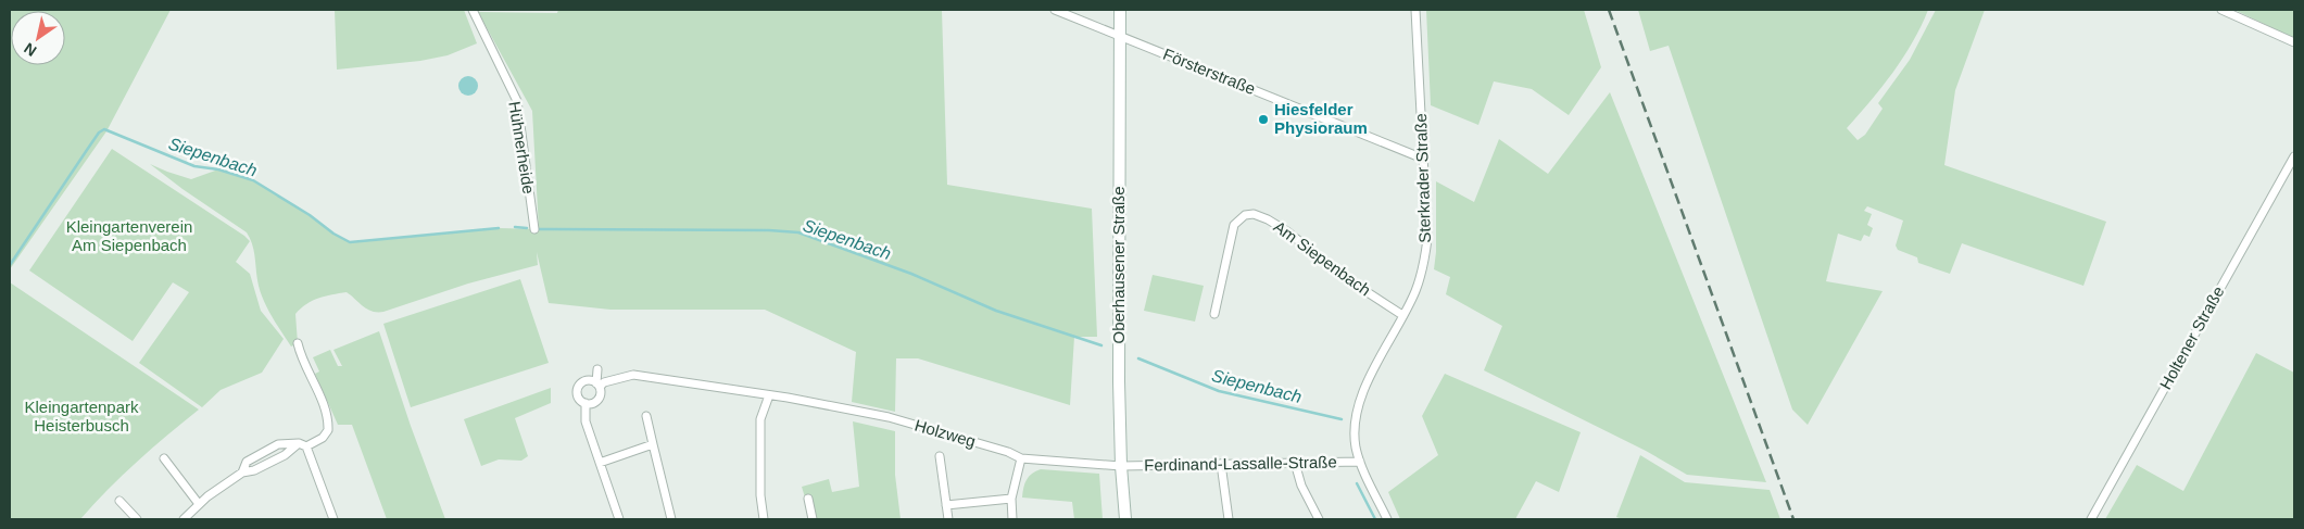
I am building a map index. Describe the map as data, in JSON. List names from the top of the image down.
{
  "streets": {
    "main road": ["Oberhausener Straße"],
    "street": [
      "Försterstraße",
      "Hühnerheide",
      "Sterkrader Straße",
      "Am Siepenbach",
      "Holtener Straße",
      "Holzweg",
      "Ferdinand-Lassalle-Straße"
    ]
  },
  "crossings": [
    ["Försterstraße", "Sterkrader Straße"],
    ["Försterstraße", "Oberhausener Straße"],
    ["Sterkrader Straße", "Am Siepenbach"],
    ["Sterkrader Straße", "Ferdinand-Lassalle-Straße"],
    ["Oberhausener Straße", "Holzweg"],
    ["Oberhausener Straße", "Ferdinand-Lassalle-Straße"],
    ["Holzweg", "Ferdinand-Lassalle-Straße"]
  ],
  "water": ["Siepenbach"],
  "parks": ["Kleingartenverein Am Siepenbach", "Kleingartenpark Heisterbusch"],
  "places": ["Hiesfelder Physioraum"],
  "north": "bottom left"
}
